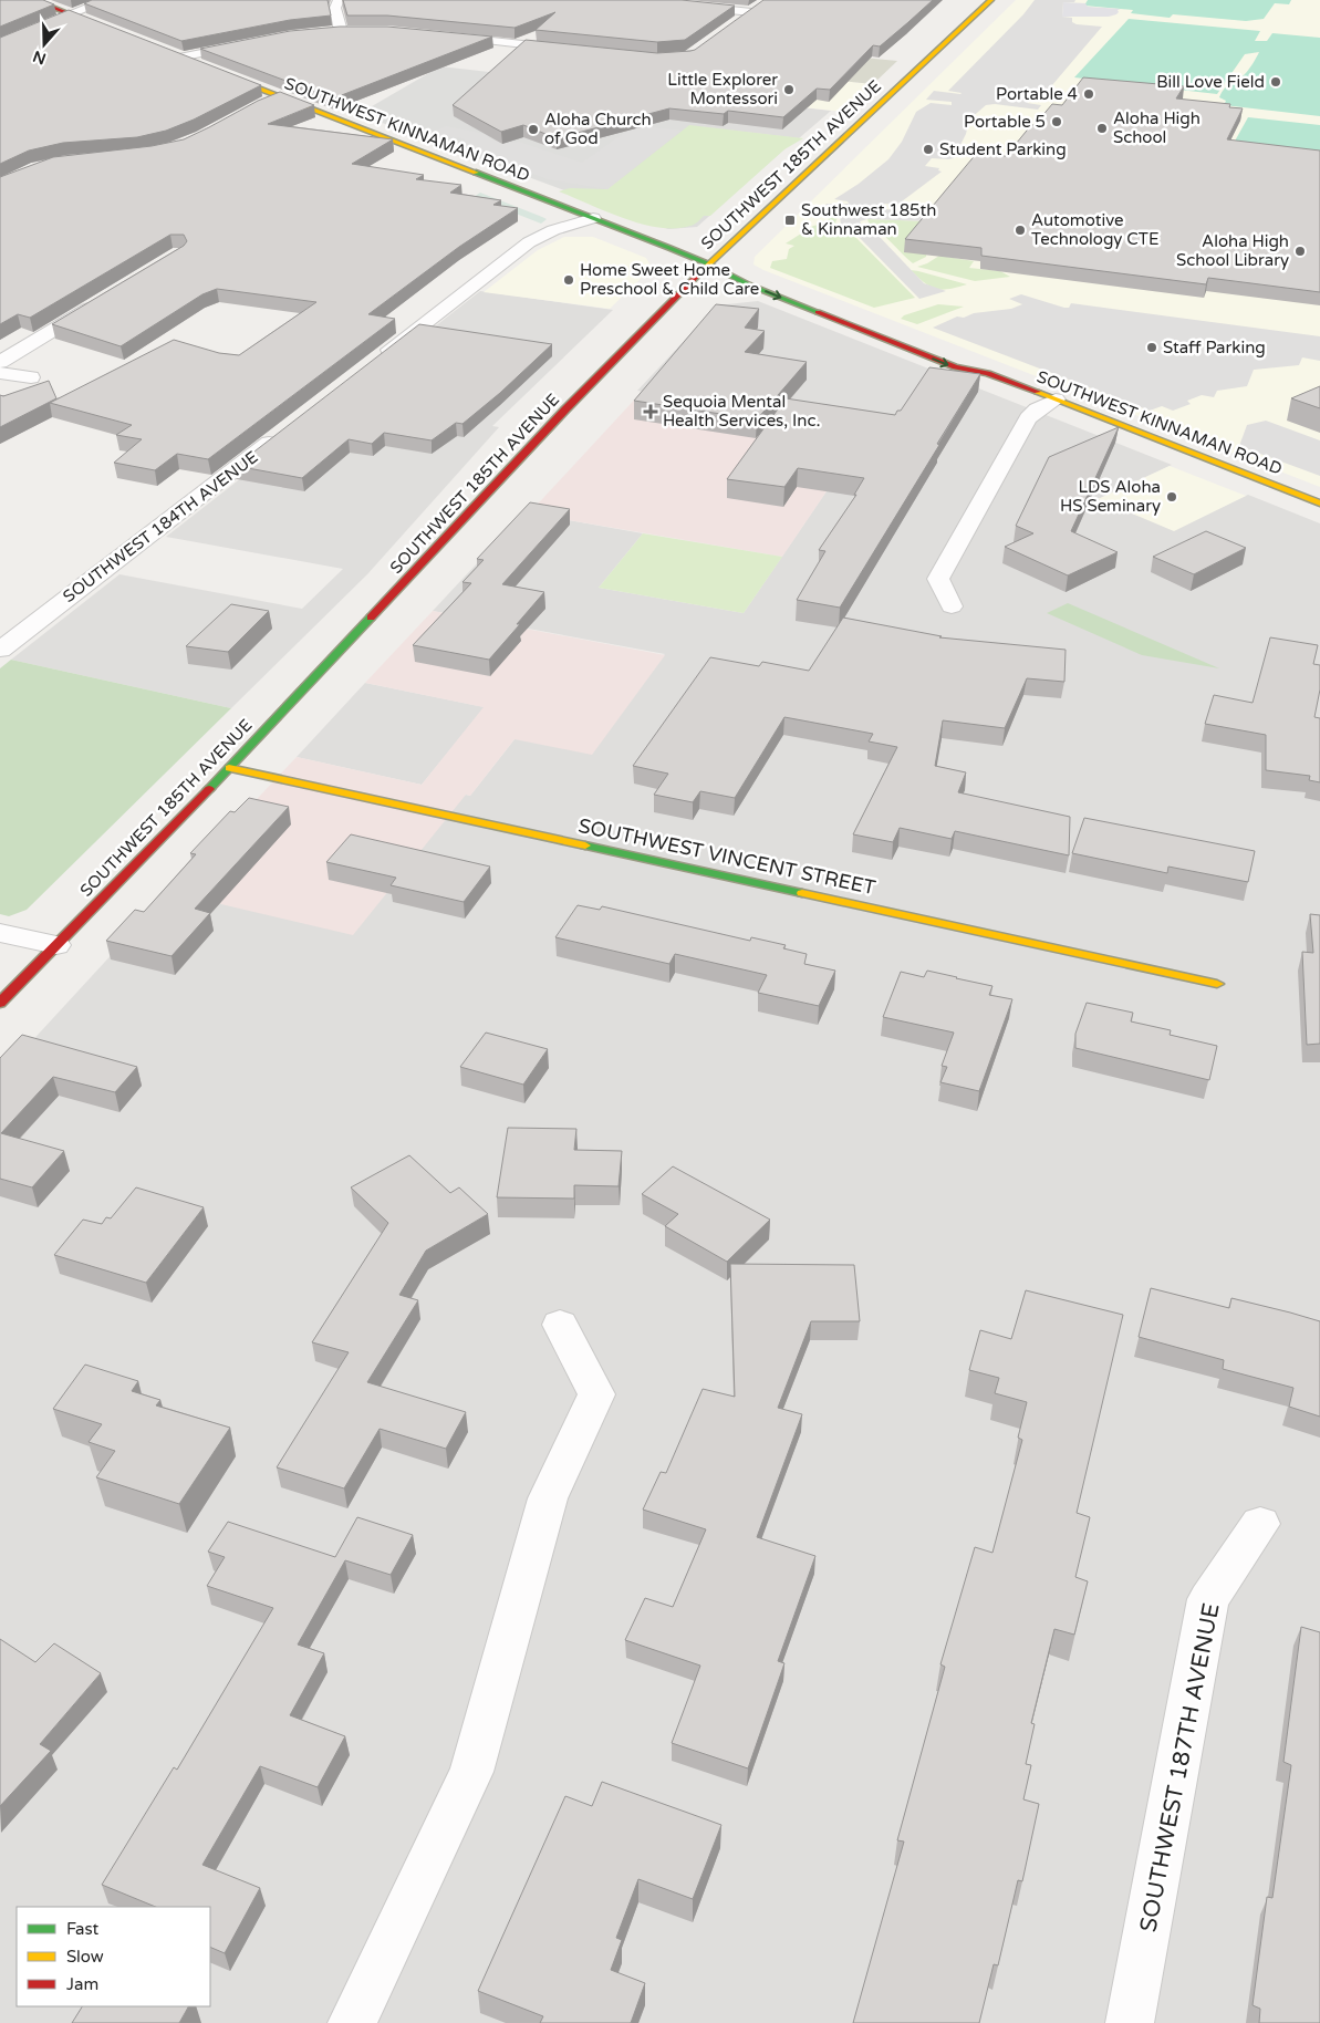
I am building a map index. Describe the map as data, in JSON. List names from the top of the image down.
{
  "streets": {
    "main road": ["SOUTHWEST KINNAMAN ROAD", "SOUTHWEST 185TH AVENUE", "SOUTHWEST VINCENT STREET"],
    "street": ["SOUTHWEST 184TH AVENUE", "SOUTHWEST 187TH AVENUE"]
  },
  "crossings": [
    ["SOUTHWEST KINNAMAN ROAD", "SOUTHWEST 185TH AVENUE"],
    ["SOUTHWEST 185TH AVENUE", "SOUTHWEST VINCENT STREET"]
  ],
  "places": {
    "other": [
      "Bill Love Field",
      "Little Explorer Montessori",
      "Portable 4",
      "Portable 5",
      "Aloha High School",
      "Aloha Church of God",
      "Student Parking",
      "Automotive Technology CTE",
      "Aloha High School Library",
      "Home Sweet Home Preschool & Child Care",
      "Staff Parking",
      "LDS Aloha HS Seminary"
    ],
    "transit": ["Southwest 185th & Kinnaman"],
    "health": ["Sequoia Mental Health Services, Inc."]
  },
  "legend": ["Fast", "Slow", "Jam"],
  "north": "bottom"
}
